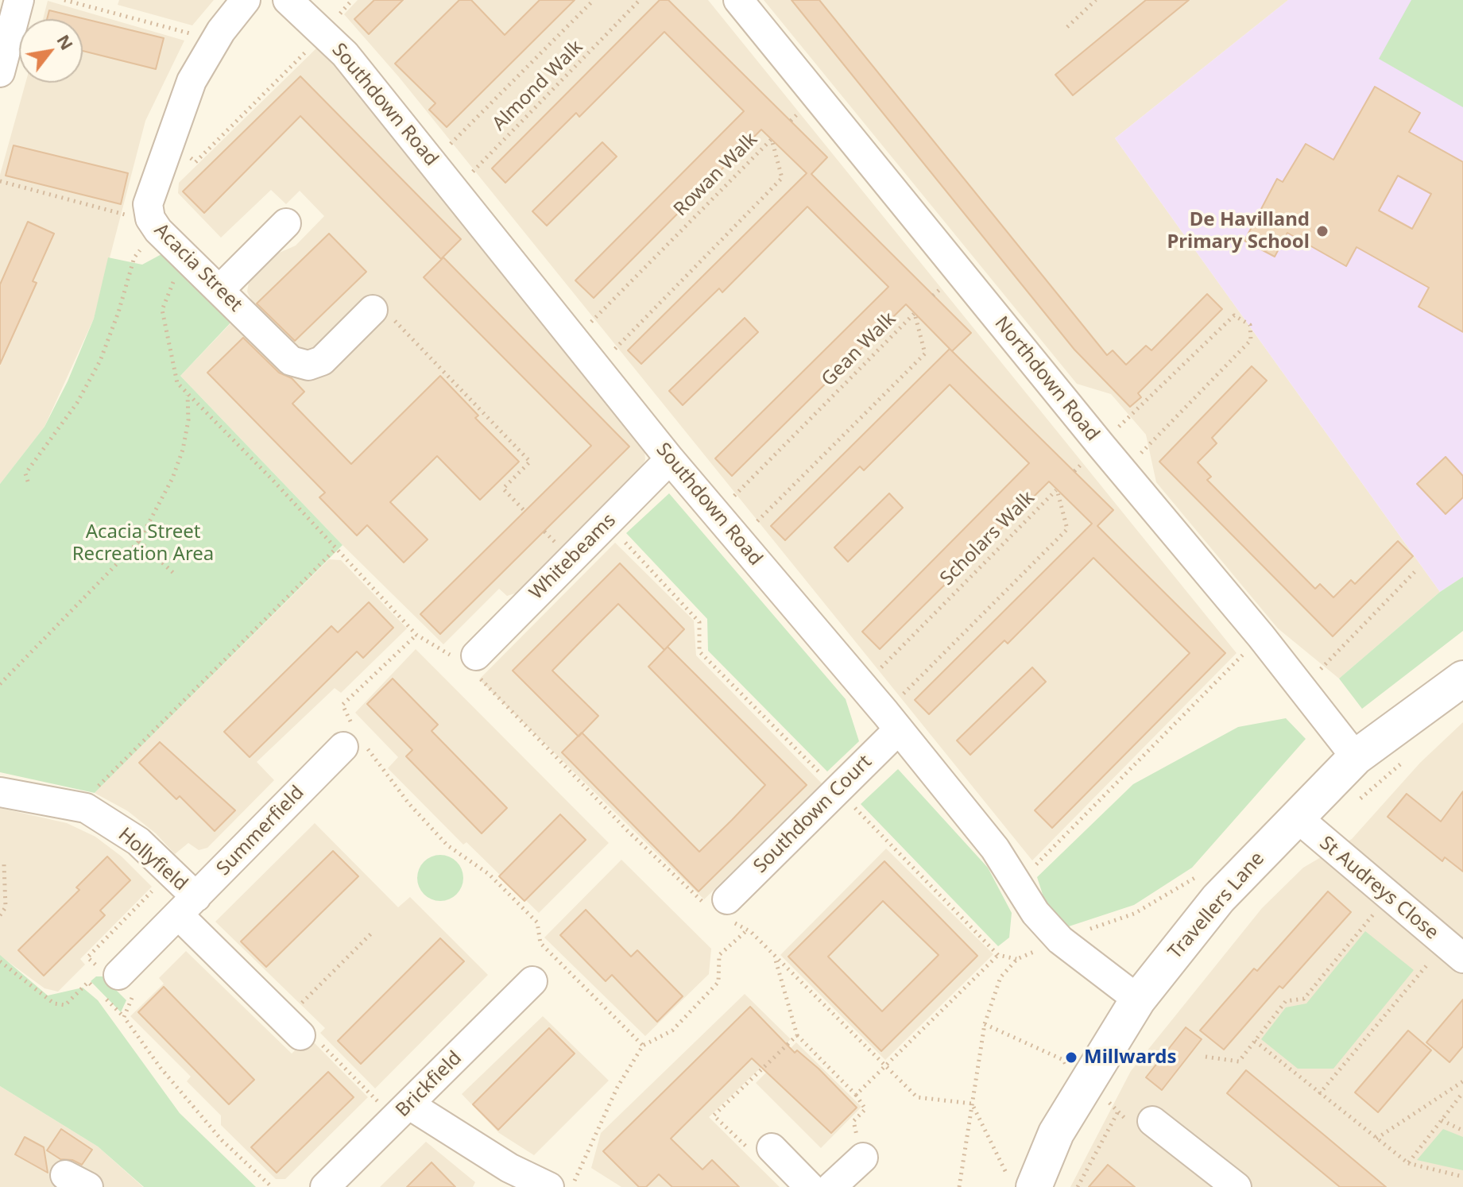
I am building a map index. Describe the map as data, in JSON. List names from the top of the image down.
{
  "streets": {
    "street": [
      "Southdown Road",
      "Acacia Street",
      "Northdown Road",
      "Whitebeams",
      "Southdown Court",
      "Summerfield",
      "Hollyfield",
      "St Audreys Close",
      "Travellers Lane",
      "Brickfield"
    ],
    "path": [
      "Almond Walk",
      "Rowan Walk",
      "Gean Walk",
      "Scholars Walk"
    ]
  },
  "crossings": [
    ["Almond Walk", "Southdown Road"],
    ["Southdown Road", "Rowan Walk"],
    ["Southdown Road", "Gean Walk"],
    ["Southdown Road", "Scholars Walk"],
    ["Southdown Road", "Whitebeams"],
    ["Southdown Road", "Southdown Court"],
    ["Southdown Road", "Travellers Lane"],
    ["Northdown Road", "Travellers Lane"],
    ["Scholars Walk", "Southdown Court"],
    ["Summerfield", "Hollyfield"],
    ["St Audreys Close", "Travellers Lane"]
  ],
  "parks": ["Acacia Street Recreation Area"],
  "places": ["De Havilland Primary School", "Millwards"],
  "north": "top right"
}
